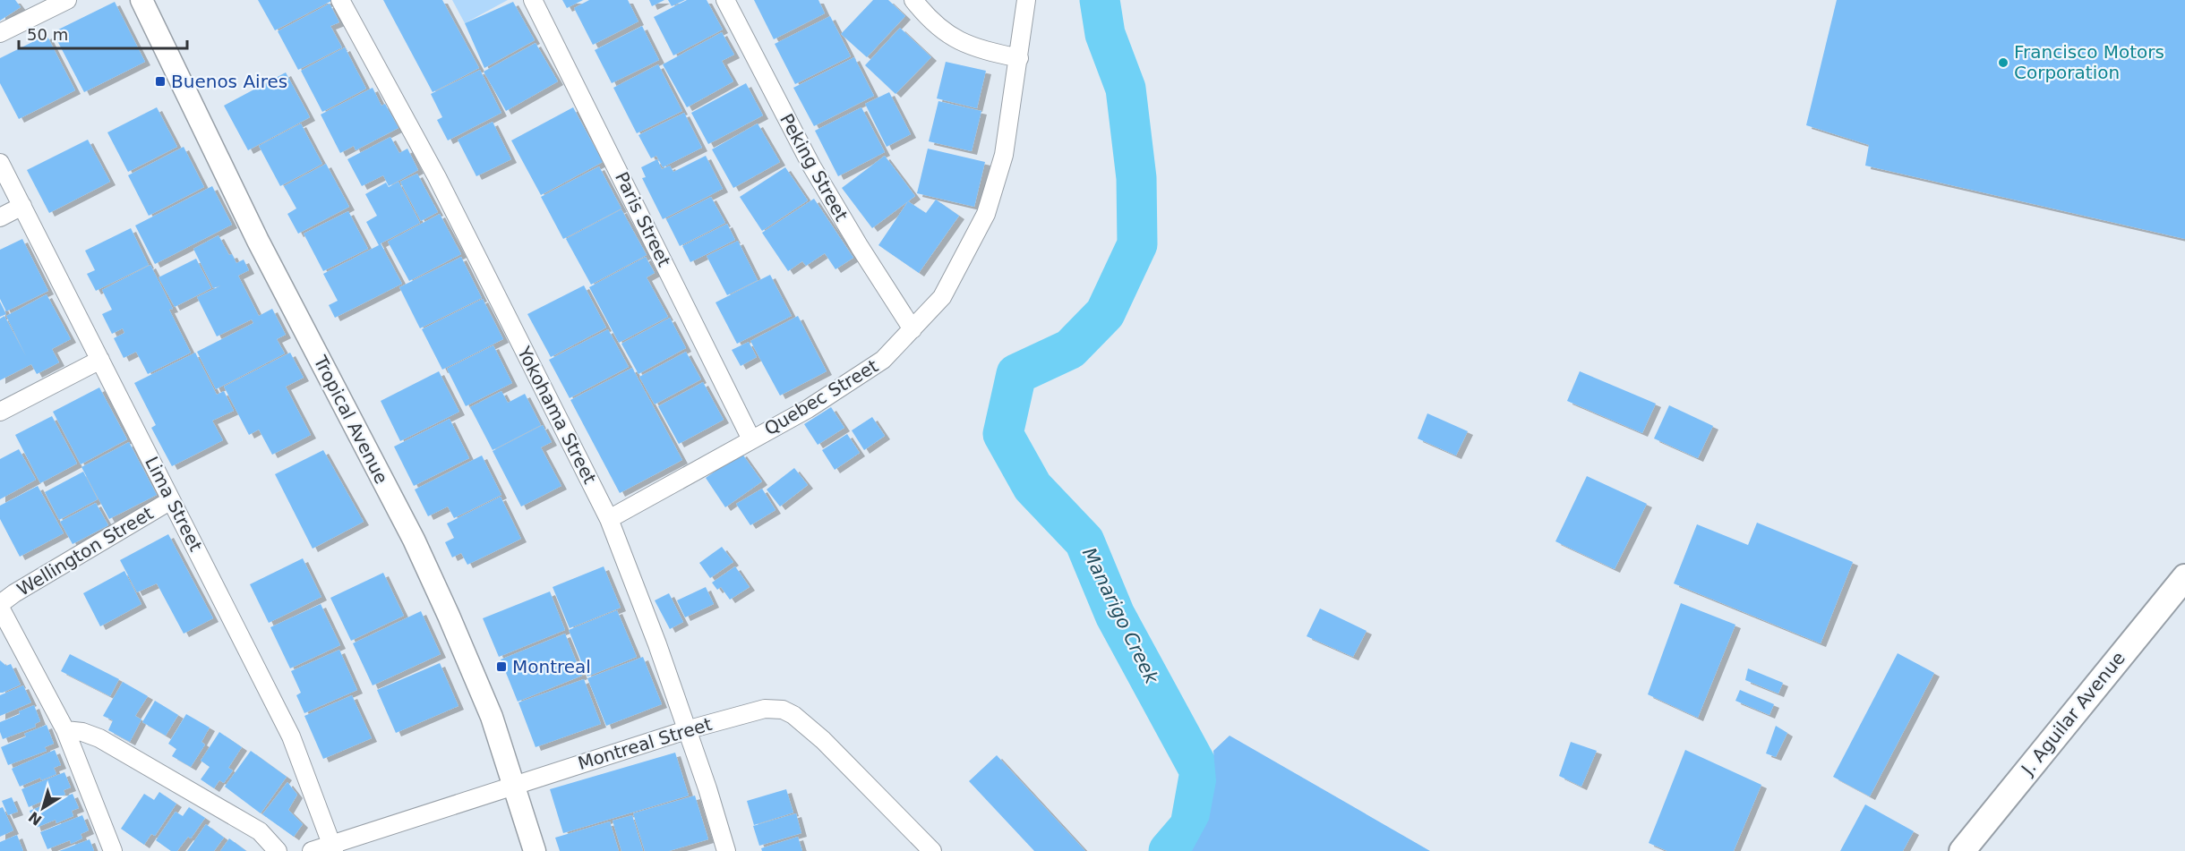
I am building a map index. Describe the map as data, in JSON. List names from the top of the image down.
{
  "streets": {
    "main road": ["J. Aguilar Avenue"],
    "street": [
      "Peking Street",
      "Paris Street",
      "Quebec Street",
      "Yokohama Street",
      "Tropical Avenue",
      "Lima Street",
      "Wellington Street",
      "Montreal Street"
    ]
  },
  "crossings": [
    ["Peking Street", "Quebec Street"],
    ["Paris Street", "Quebec Street"],
    ["Quebec Street", "Yokohama Street"],
    ["Yokohama Street", "Montreal Street"],
    ["Tropical Avenue", "Montreal Street"],
    ["Lima Street", "Wellington Street"],
    ["Lima Street", "Montreal Street"]
  ],
  "water": ["Manarigo Creek"],
  "places": {
    "other": ["Francisco Motors Corporation"],
    "transit": ["Buenos Aires", "Montreal"]
  },
  "scale_bar": "50 m",
  "north": "bottom left"
}
